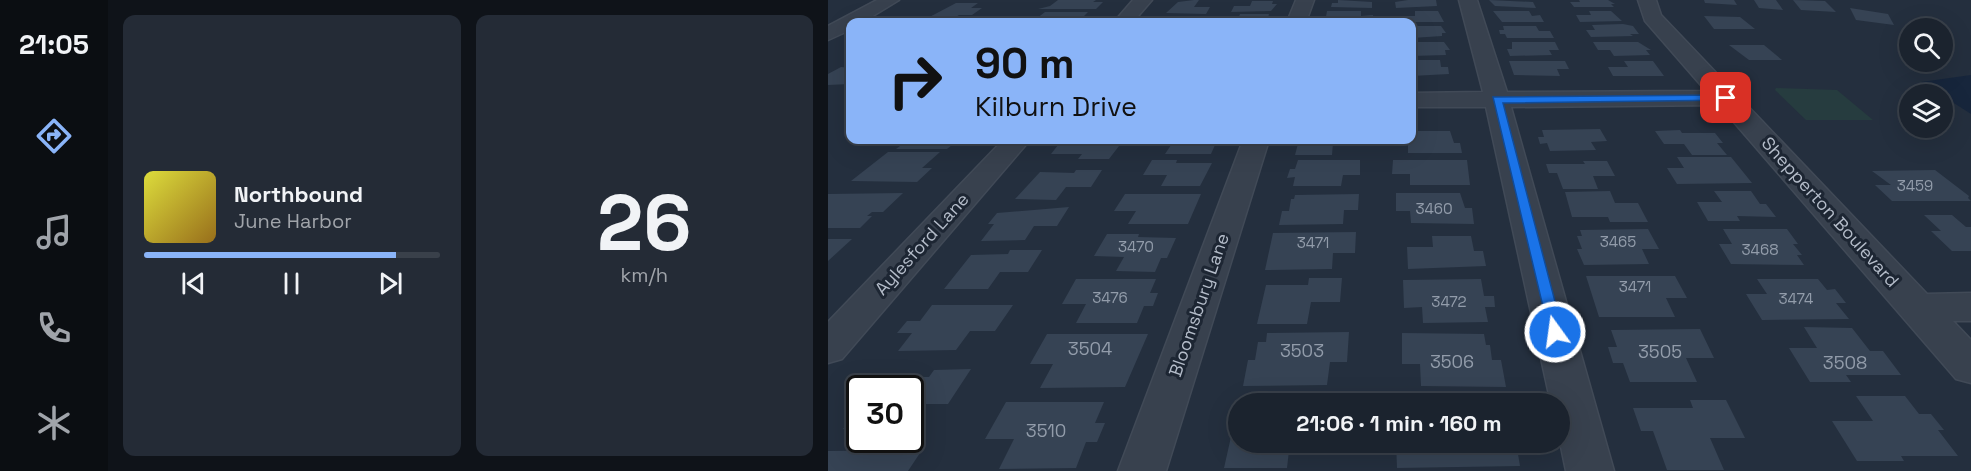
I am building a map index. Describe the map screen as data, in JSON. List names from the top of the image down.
{
  "streets": {
    "street": ["Shepperton Boulevard", "Aylesford Lane", "Bloomsbury Lane"]
  },
  "house_numbers": [
    "3459",
    "3460",
    "3465",
    "3471",
    "3470",
    "3468",
    "3471",
    "3476",
    "3474",
    "3472",
    "3504",
    "3503",
    "3505",
    "3506",
    "3508",
    "3510"
  ],
  "page": {
    "tabs": "21:05",
    "tile": ["26", "km/h"],
    "turn": ["90 m", "Kilburn Drive"],
    "song": ["Northbound", "June Harbor"],
    "limit": "30",
    "trip": "21:06 · 1 min · 160 m"
  }
}
